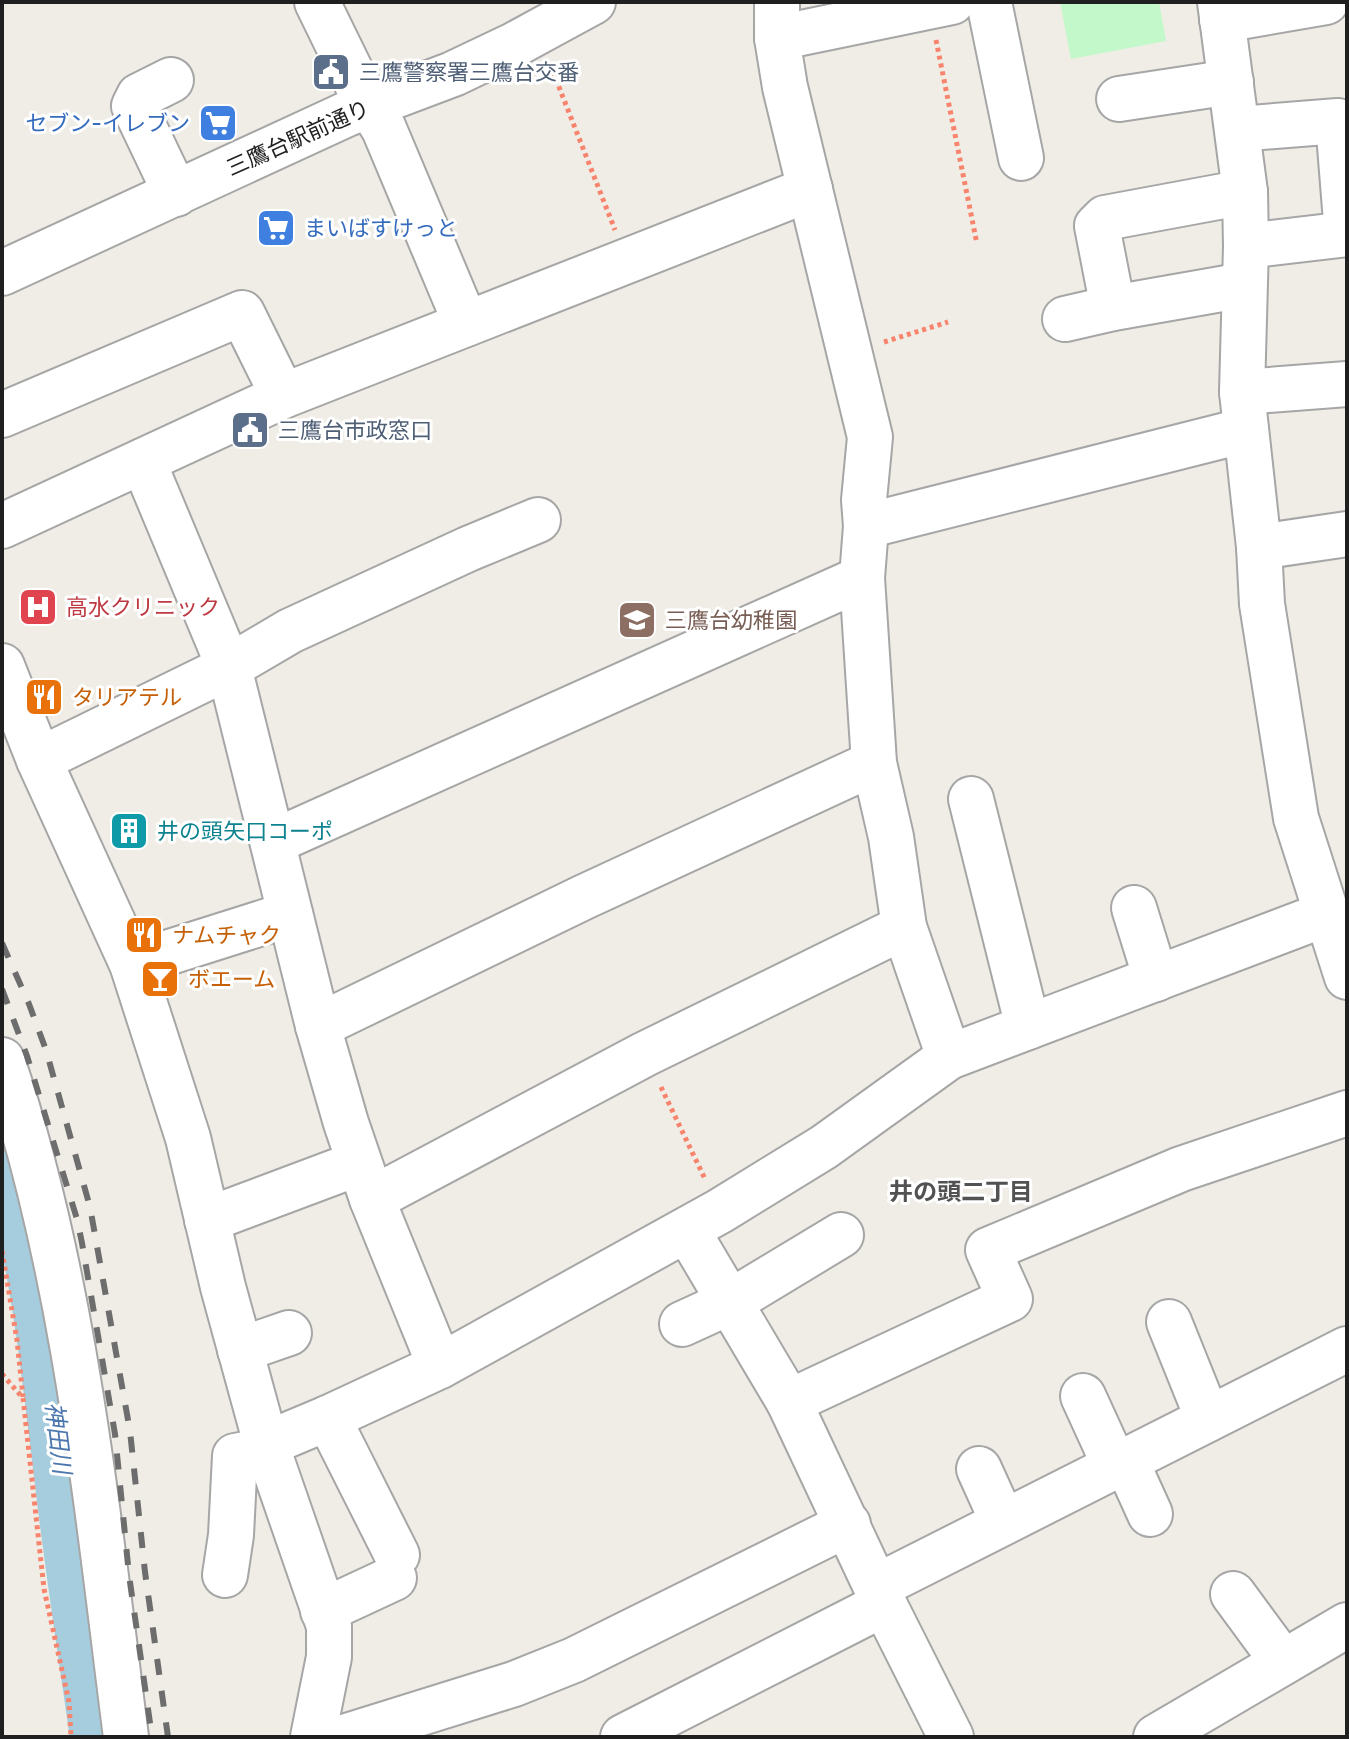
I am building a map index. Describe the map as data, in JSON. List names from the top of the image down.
{
  "streets": {
    "street": ["三鷹台駅前通り"]
  },
  "districts": ["井の頭二丁目"],
  "water": ["神田川"],
  "places": {
    "public building": ["三鷹警察署三鷹台交番", "三鷹台市政窓口"],
    "supermarket": ["セブン-イレブン", "まいばすけっと"],
    "hospital": ["高水クリニック"],
    "school or university": ["三鷹台幼稚園"],
    "restaurant": ["タリアテル", "ナムチャク"],
    "building": ["井の頭矢口コーポ"],
    "bar": ["ボエーム"]
  }
}
